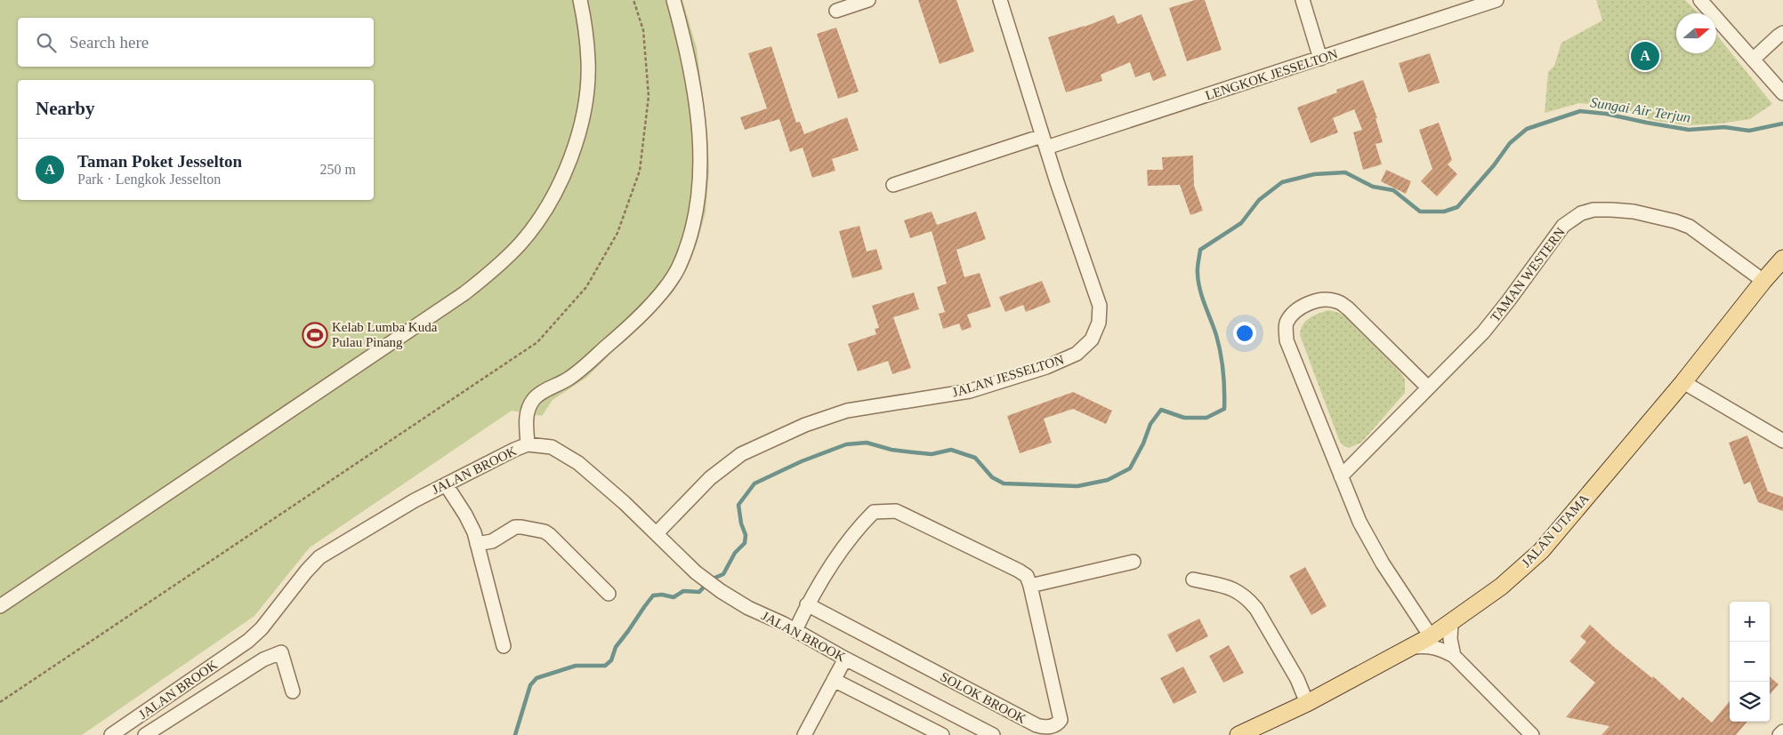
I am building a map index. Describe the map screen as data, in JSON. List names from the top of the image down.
{
  "streets": {
    "main road": ["JALAN UTAMA"],
    "street": [
      "LENGKOK JESSELTON",
      "TAMAN WESTERN",
      "JALAN JESSELTON",
      "JALAN BROOK",
      "SOLOK BROOK"
    ]
  },
  "crossings": [
    ["LENGKOK JESSELTON", "JALAN JESSELTON"],
    ["TAMAN WESTERN", "JALAN UTAMA"],
    ["JALAN JESSELTON", "JALAN BROOK"],
    ["JALAN BROOK", "SOLOK BROOK"]
  ],
  "water": ["Sungai Air Terjun"],
  "places": {
    "sports": ["Kelab Lumba Kuda Pulau Pinang"]
  },
  "north": "right",
  "page": {
    "search": "Search here",
    "pins": "A",
    "heading": "Nearby",
    "list": [
      {
        "mark": "A",
        "name": "Taman Poket Jesselton",
        "note": "Park · Lengkok Jesselton",
        "value": "250 m"
      }
    ],
    "map_buttons": ["+", "−"]
  }
}
